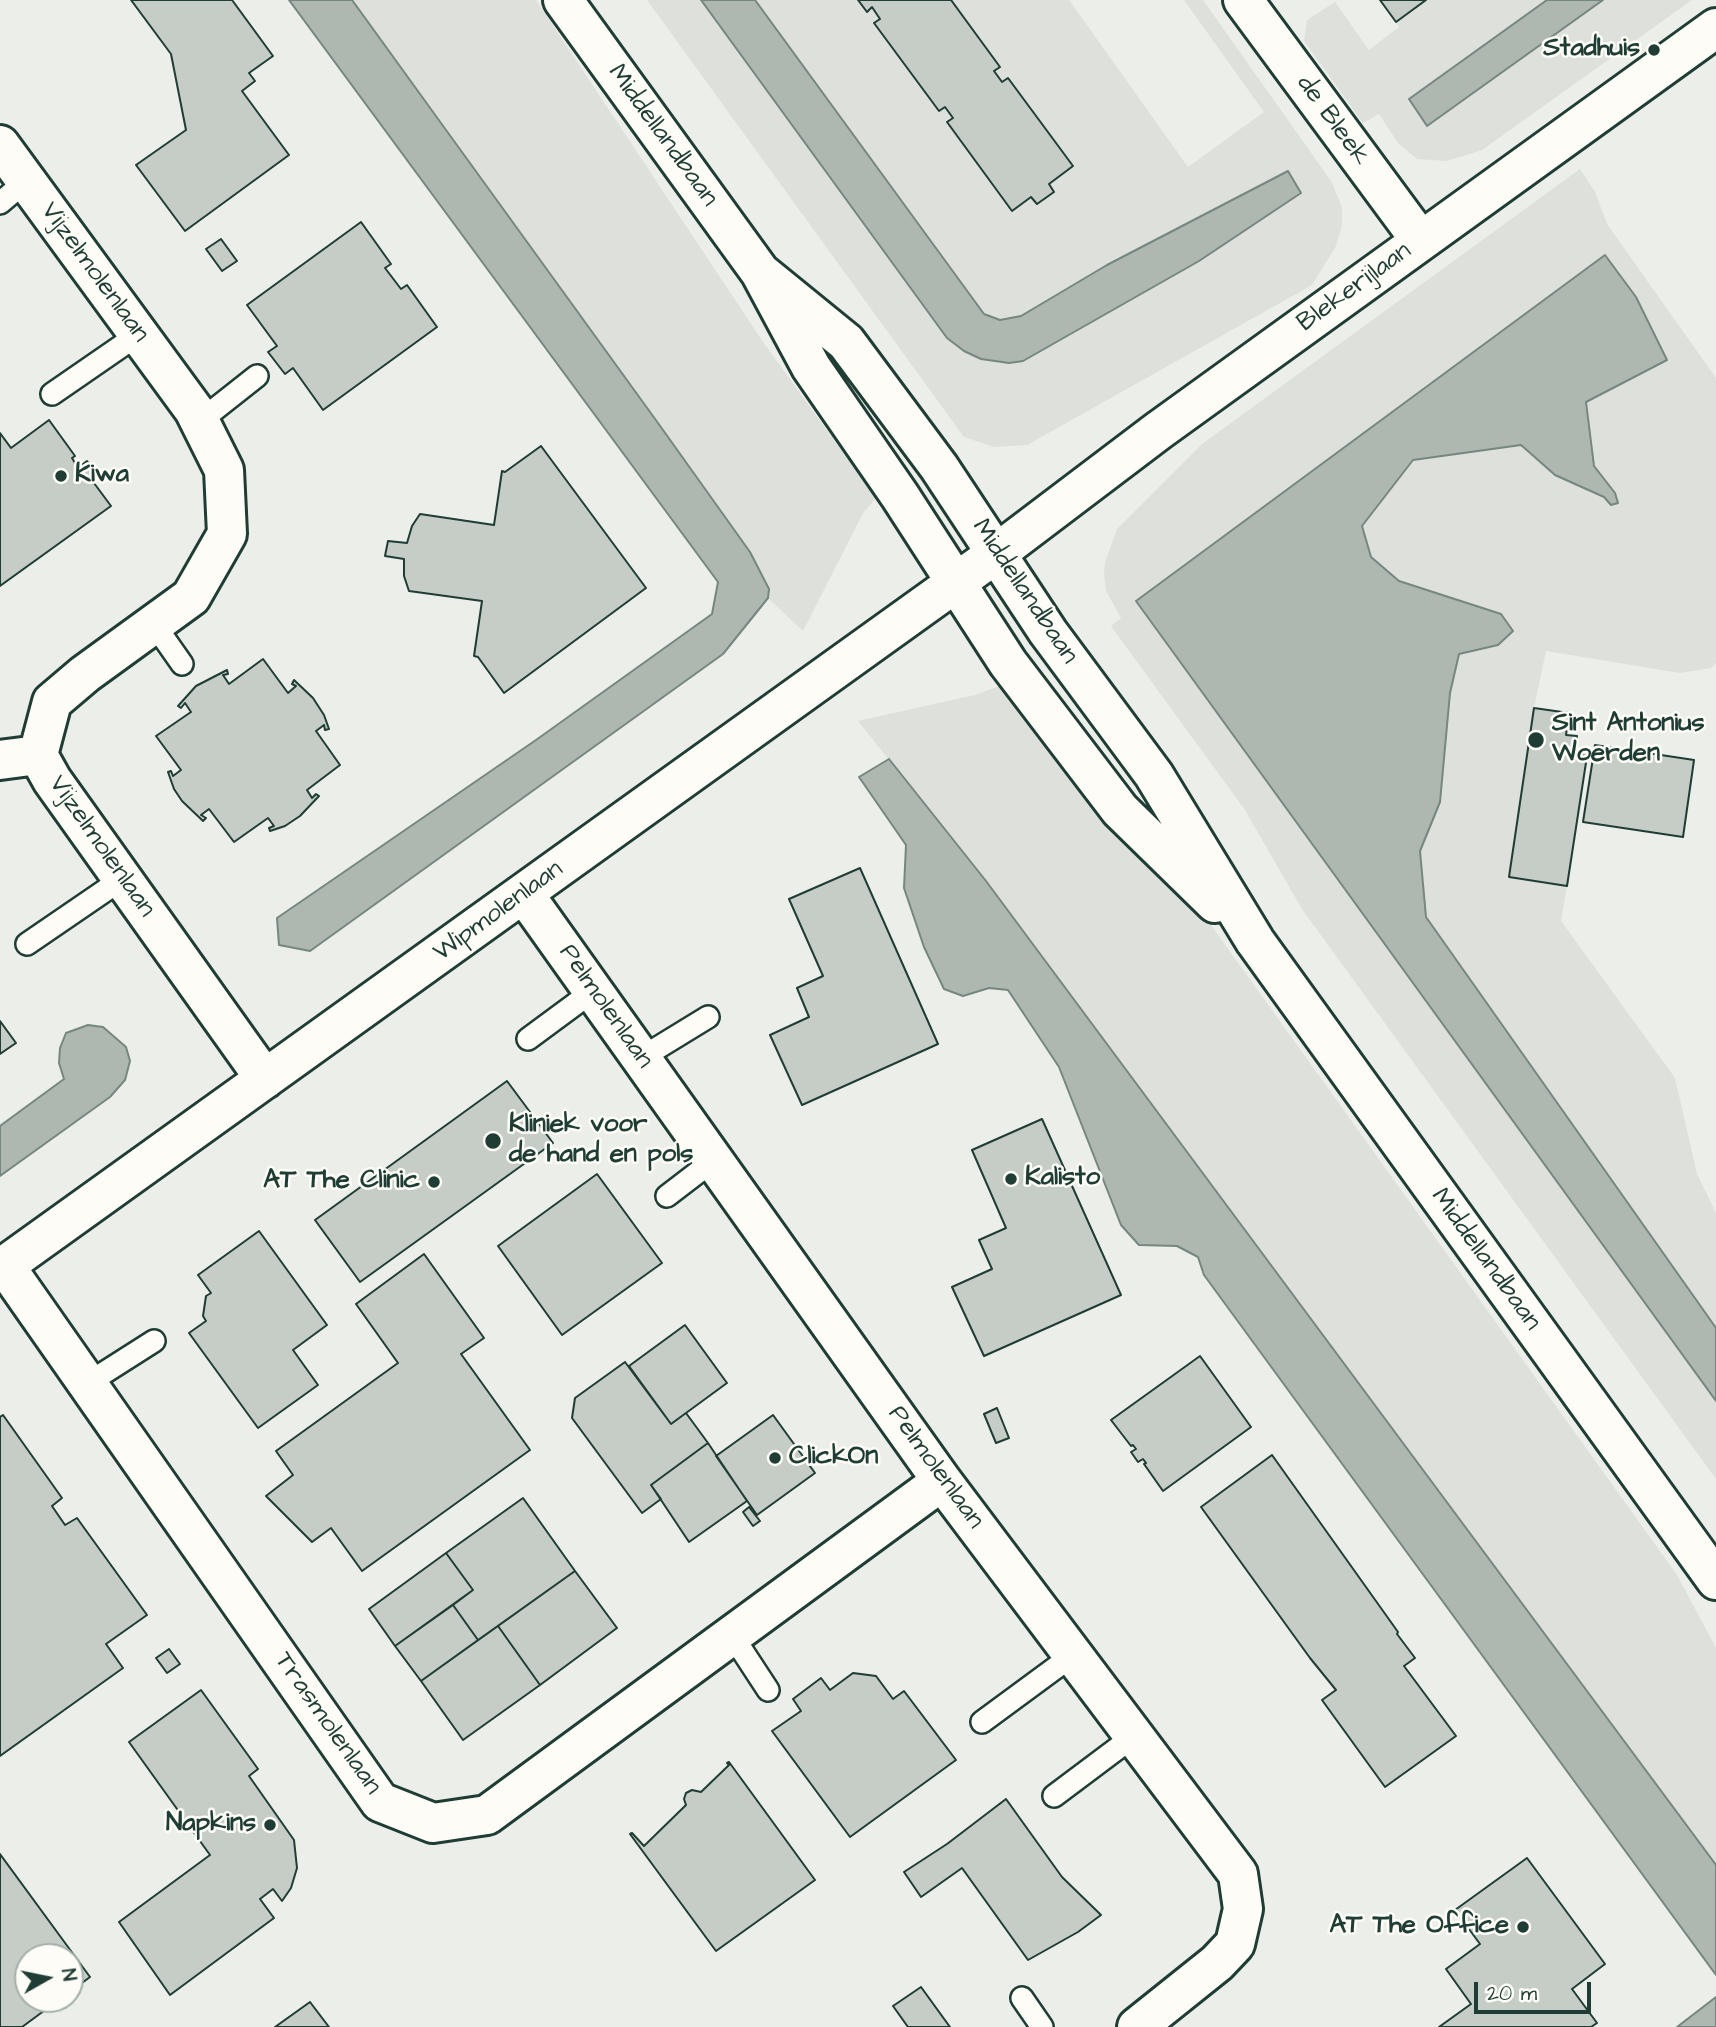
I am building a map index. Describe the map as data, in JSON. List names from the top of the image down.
{
  "streets": {
    "street": [
      "de Bleek",
      "Middellandbaan",
      "Vijzelmolenlaan",
      "Blekerijlaan",
      "Wipmolenlaan",
      "Pelmolenlaan",
      "Trasmolenlaan"
    ]
  },
  "crossings": [
    ["de Bleek", "Blekerijlaan"],
    ["Middellandbaan", "Blekerijlaan"],
    ["Middellandbaan", "Wipmolenlaan"],
    ["Vijzelmolenlaan", "Wipmolenlaan"],
    ["Blekerijlaan", "Wipmolenlaan"],
    ["Wipmolenlaan", "Pelmolenlaan"],
    ["Wipmolenlaan", "Trasmolenlaan"],
    ["Pelmolenlaan", "Trasmolenlaan"]
  ],
  "places": [
    "Stadhuis",
    "Kiwa",
    "Sint Antonius Woerden",
    "Kliniek voor de hand en pols",
    "Kalisto",
    "AT The Clinic",
    "ClickOn",
    "Napkins",
    "AT The Office"
  ],
  "scale_bar": "20 m",
  "north": "right"
}
